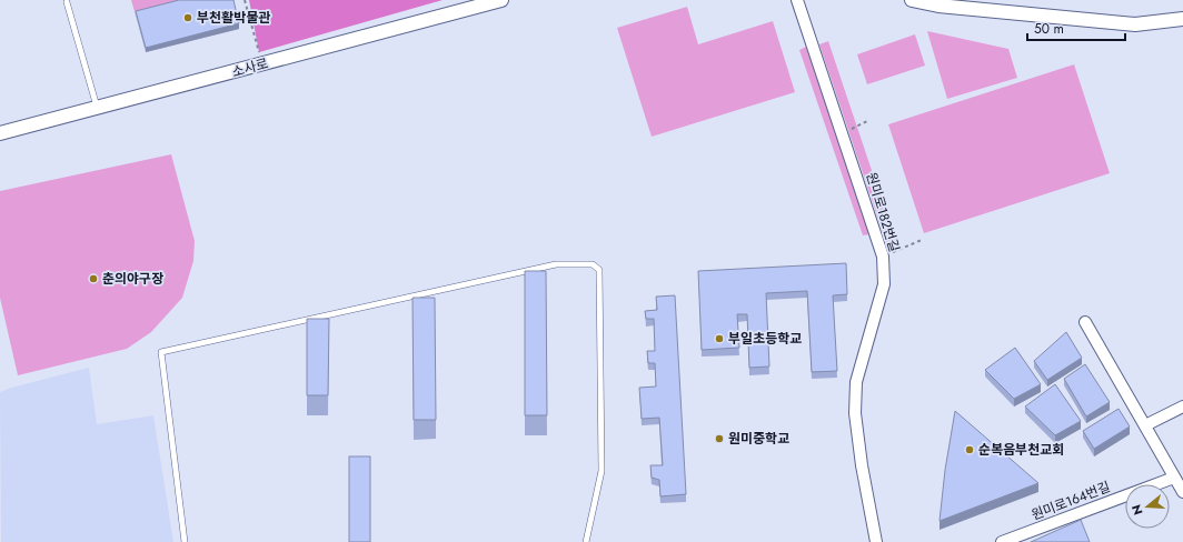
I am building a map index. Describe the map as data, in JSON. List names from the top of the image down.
{
  "streets": {
    "street": ["소사로", "원미로182번길", "원미로164번길"]
  },
  "places": [
    "부천활박물관",
    "춘의야구장",
    "부일초등학교",
    "원미중학교",
    "순복음부천교회"
  ],
  "scale_bar": "50 m",
  "north": "left"
}
